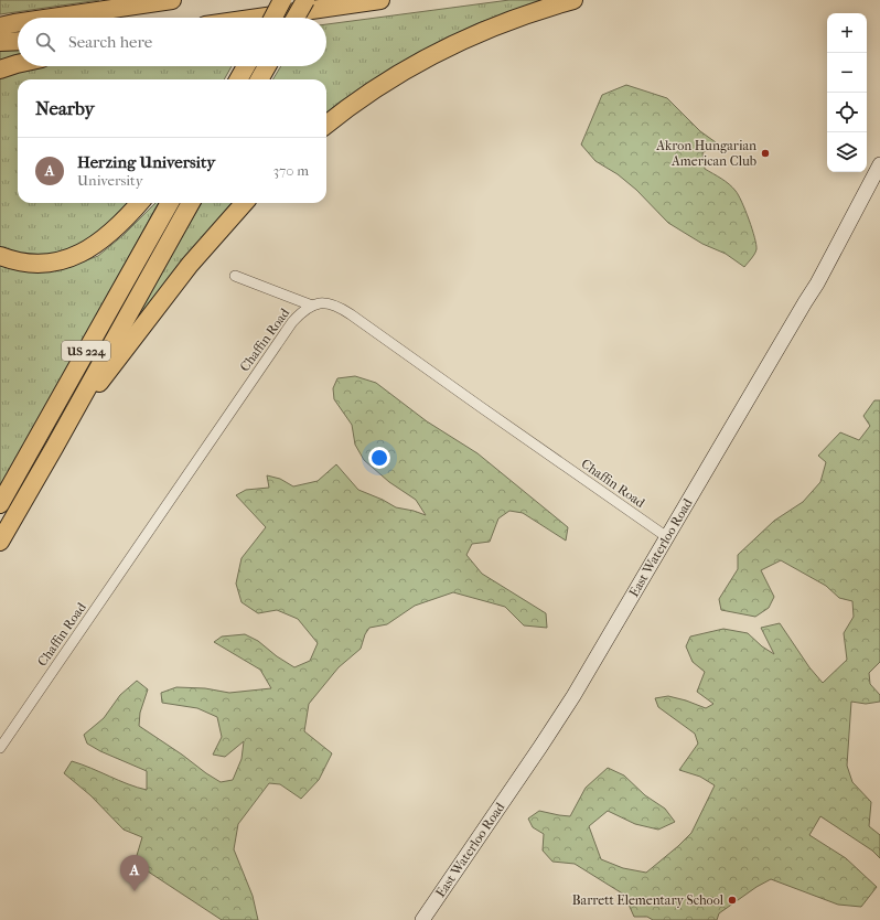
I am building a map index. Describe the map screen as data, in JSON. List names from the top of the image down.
{
  "streets": {
    "highway": ["US 224"],
    "main road": ["East Waterloo Road"],
    "street": ["Chaffin Road"]
  },
  "crossings": [
    ["Chaffin Road", "East Waterloo Road"]
  ],
  "places": ["Akron Hungarian American Club", "Barrett Elementary School"],
  "page": {
    "map_buttons": ["+", "−"],
    "search": "Search here",
    "heading": "Nearby",
    "list": [
      {
        "mark": "A",
        "name": "Herzing University",
        "note": "University",
        "value": "370 m"
      }
    ],
    "pins": "A"
  }
}
